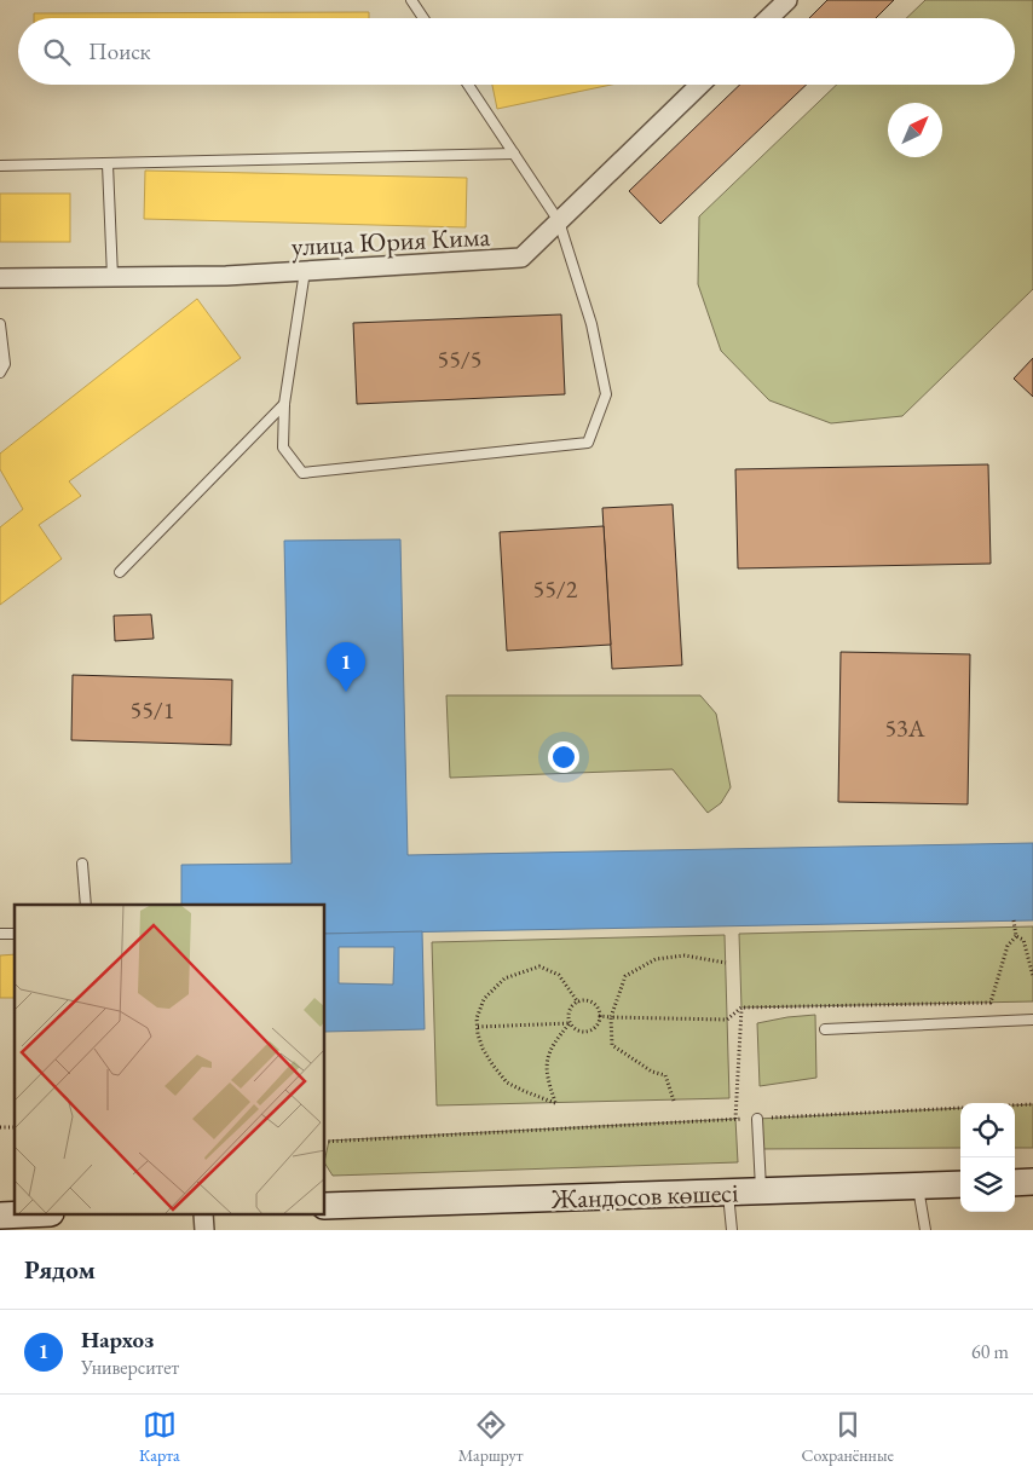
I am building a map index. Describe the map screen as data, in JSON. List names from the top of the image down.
{
  "streets": {
    "main road": ["Жандосов көшесі"],
    "street": ["улица Юрия Кима"]
  },
  "house_numbers": [
    "55/5",
    "55/2",
    "55/1",
    "53А"
  ],
  "north": "top right",
  "page": {
    "search": "Поиск",
    "pins": "1",
    "heading": "Рядом",
    "list": [
      {
        "mark": "1",
        "name": "Нархоз",
        "note": "Университет",
        "value": "60 m"
      }
    ],
    "nav": ["Карта", "Маршрут", "Сохранённые"]
  }
}
